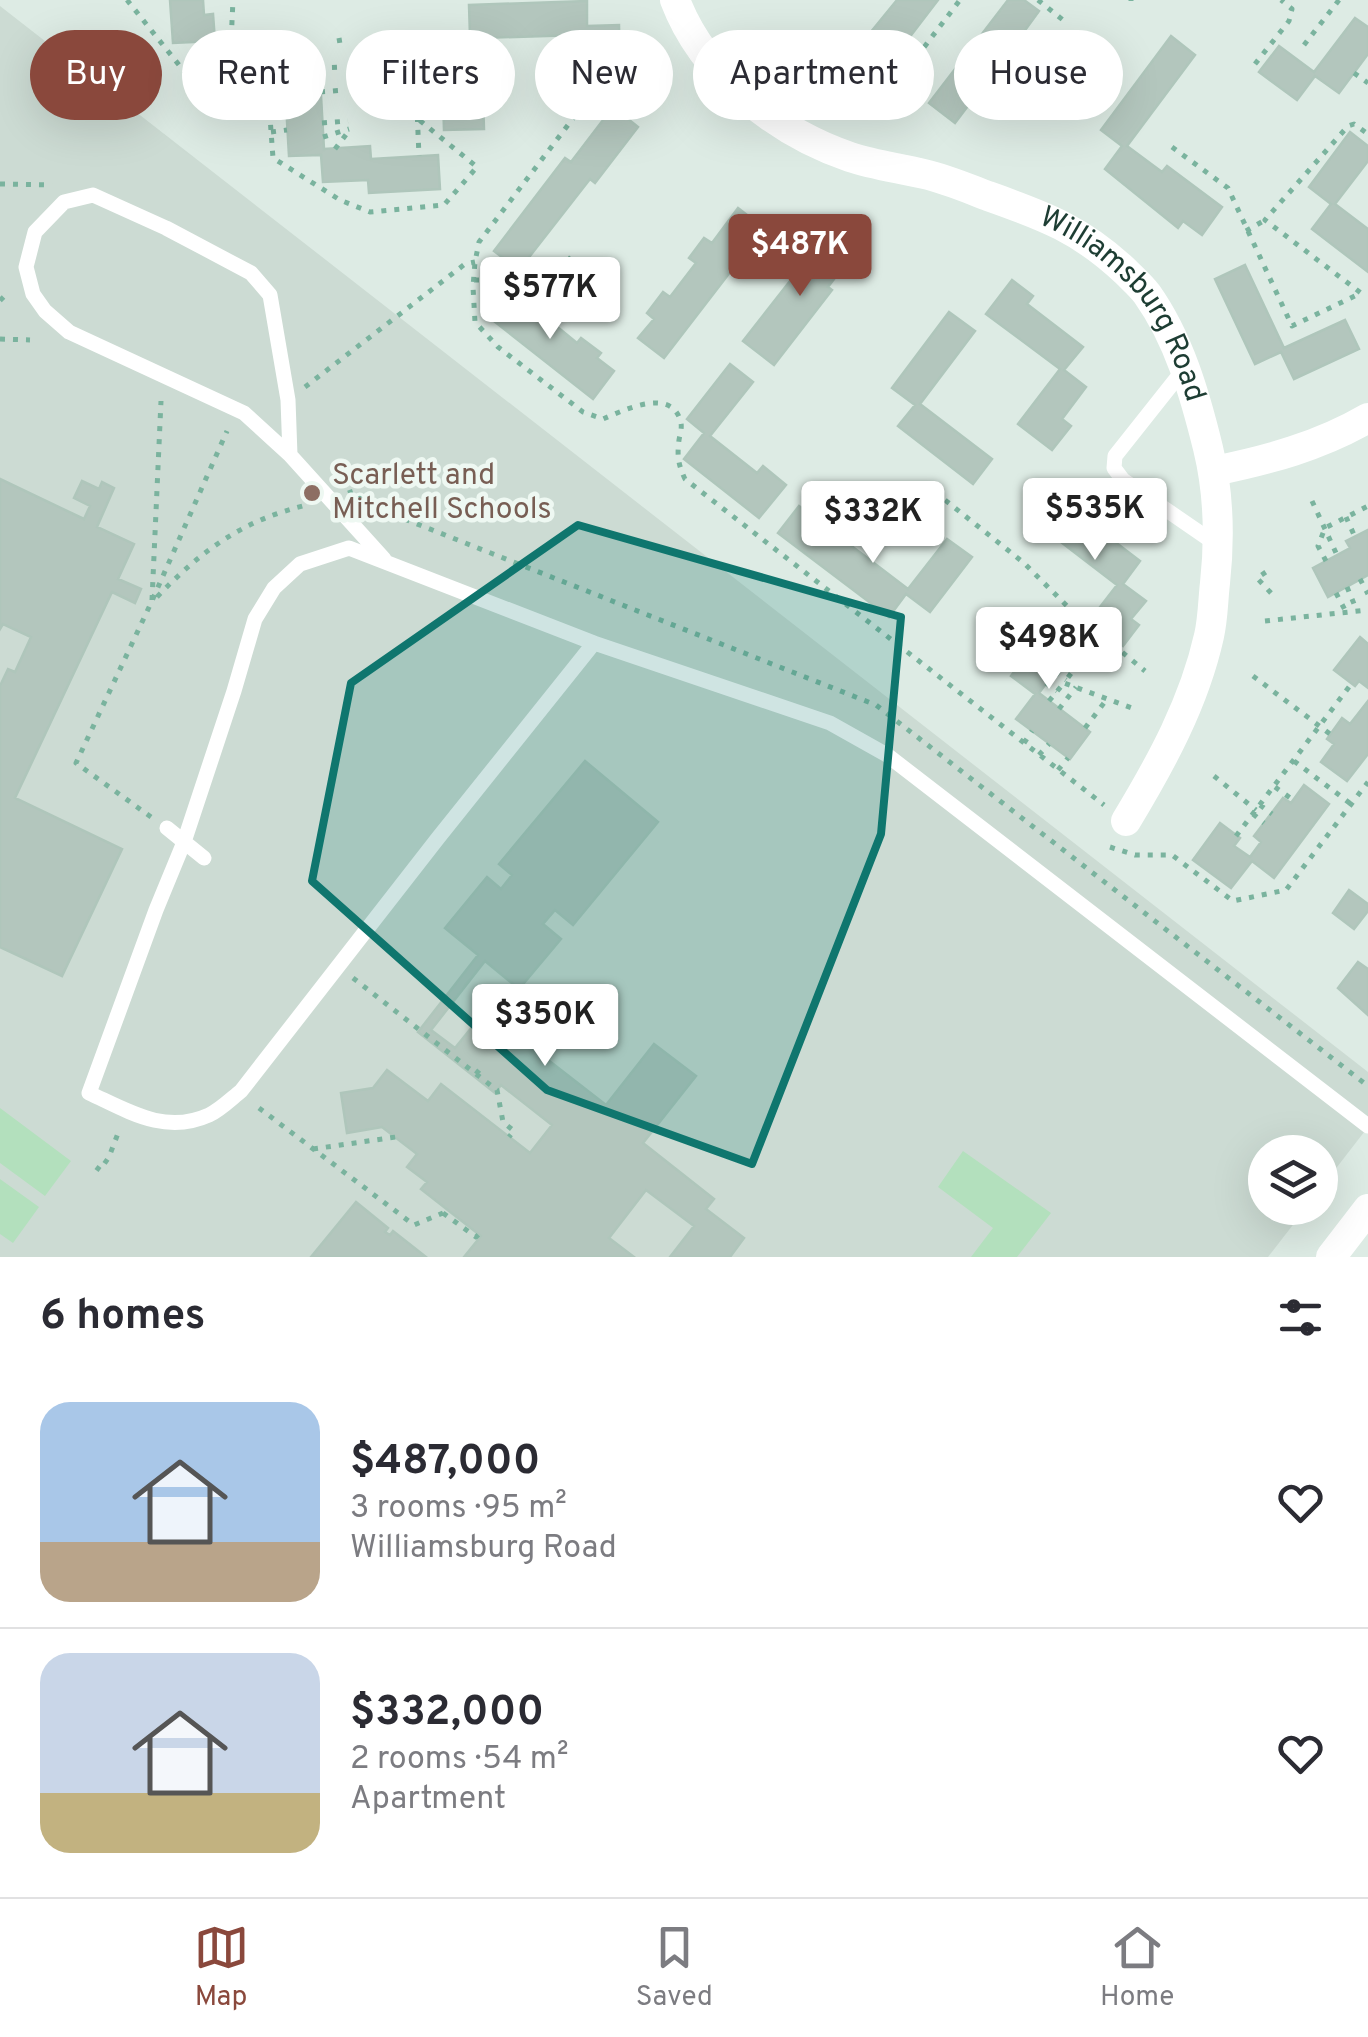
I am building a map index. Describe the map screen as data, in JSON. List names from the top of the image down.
{
  "streets": {
    "street": ["Williamsburg Road"]
  },
  "places": ["Scarlett and Mitchell Schools"],
  "page": {
    "chip": [
      "Buy",
      "Rent",
      "Filters",
      "New",
      "Apartment",
      "House"
    ],
    "price": [
      "$487K",
      "$577K",
      "$535K",
      "$332K",
      "$498K",
      "$350K"
    ],
    "heading": "6 homes",
    "list": [
      {
        "name": "$487,000",
        "note": "3 rooms · 95 m² · Williamsburg Road"
      },
      {
        "name": "$332,000",
        "note": "2 rooms · 54 m² · Apartment"
      }
    ],
    "tabs": ["Map", "Saved", "Home"]
  }
}
